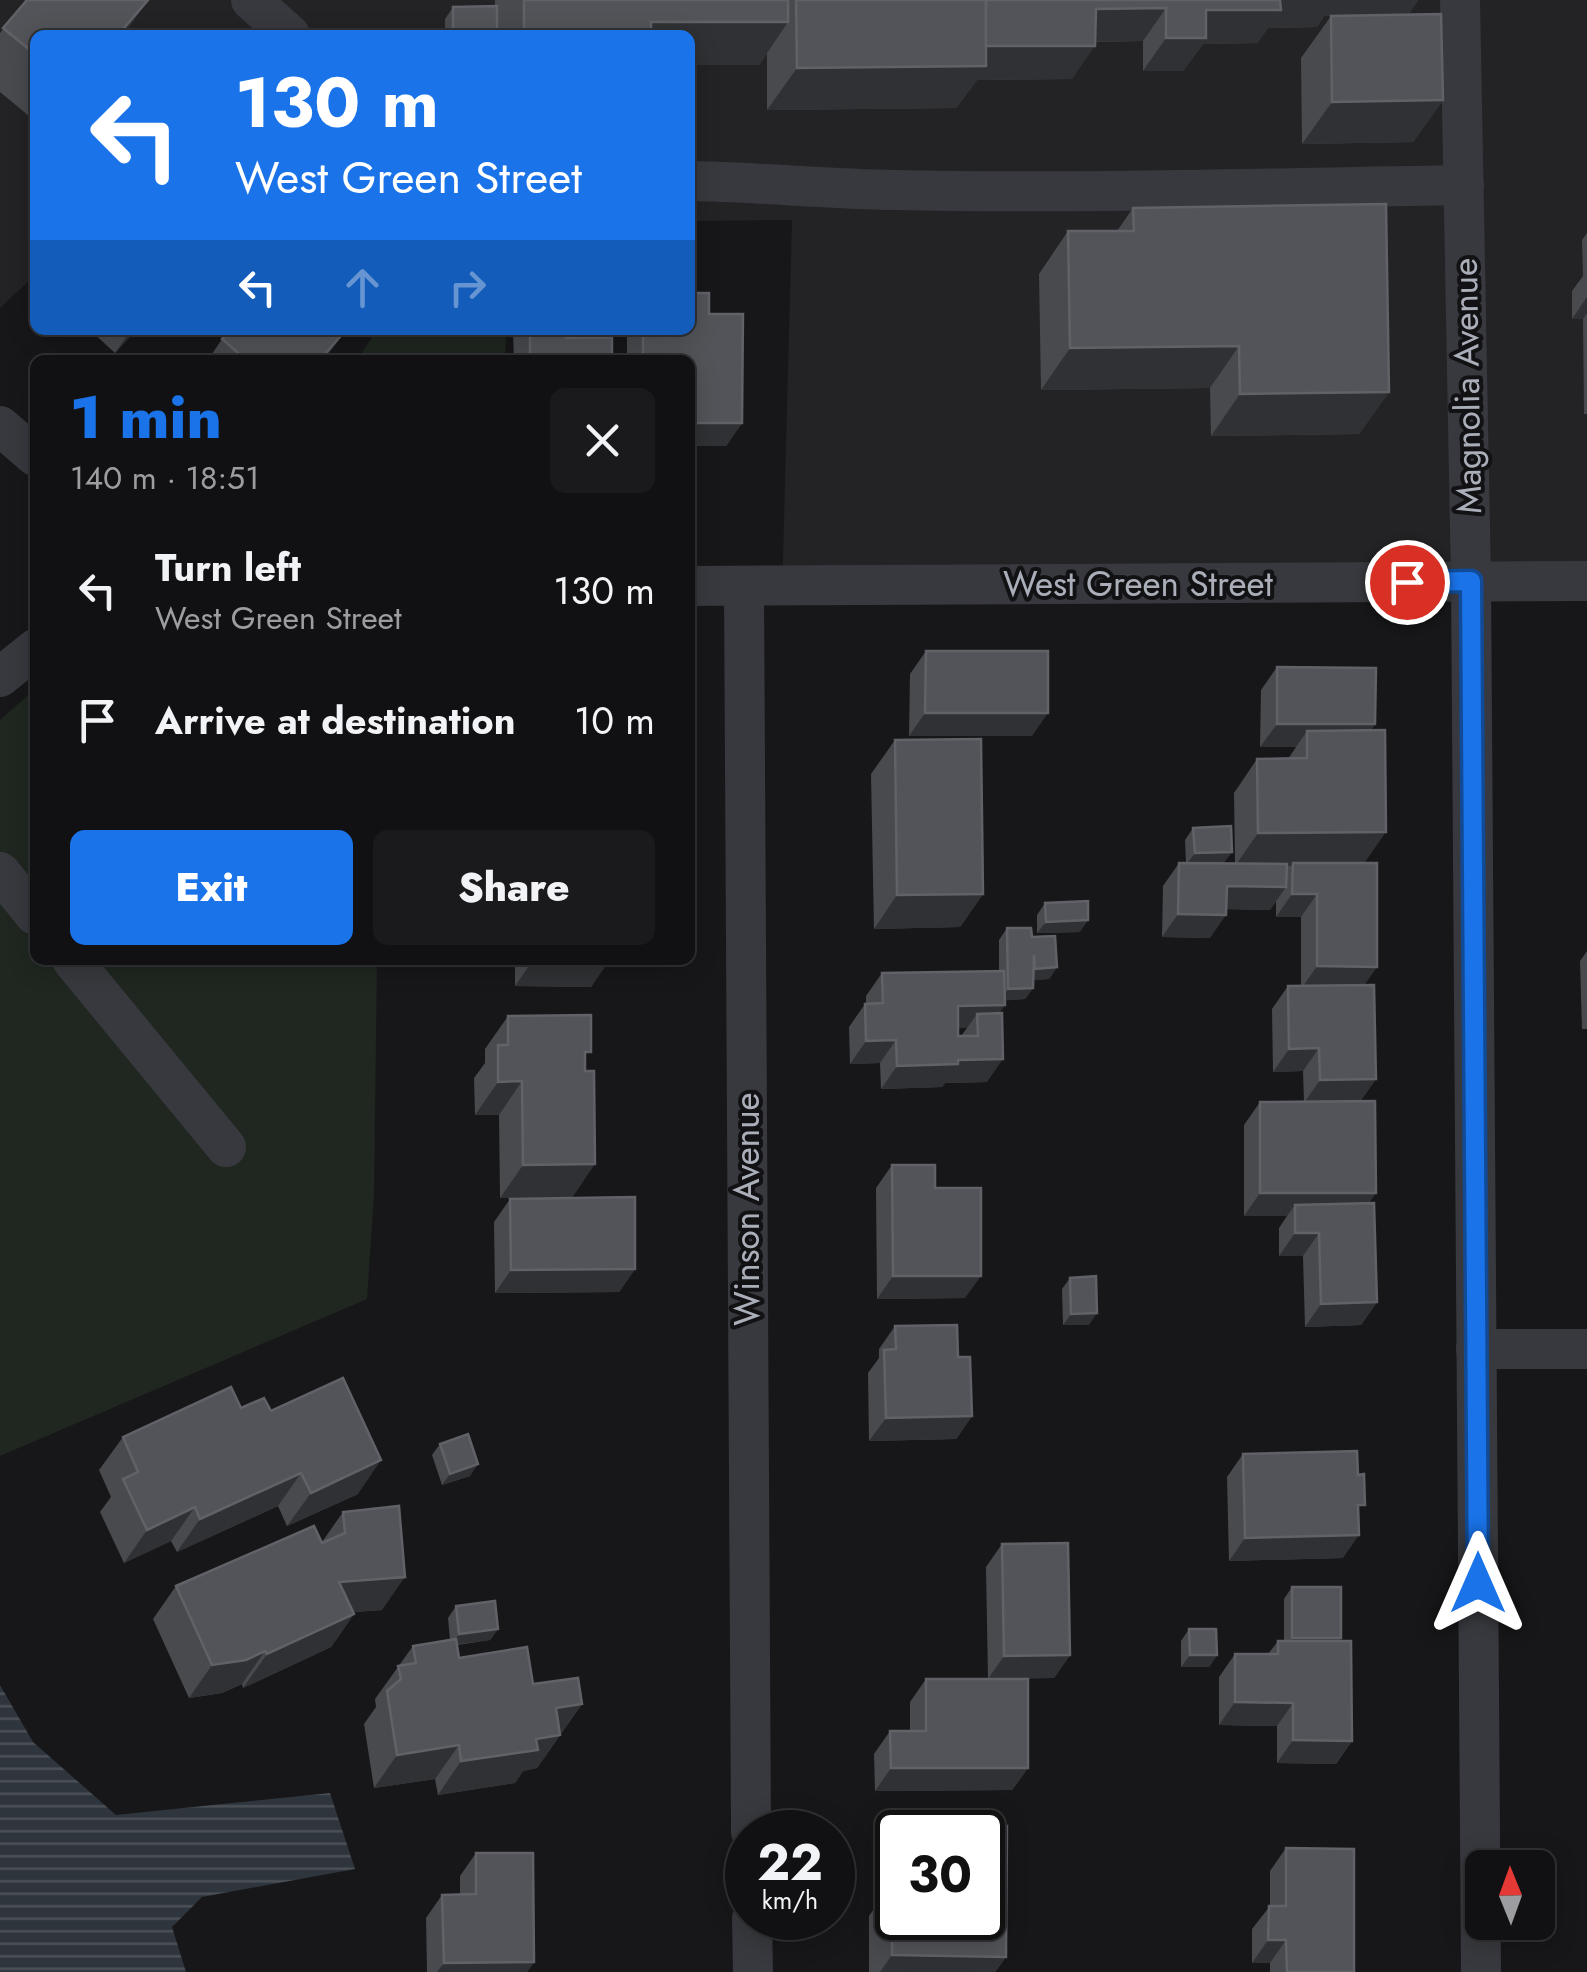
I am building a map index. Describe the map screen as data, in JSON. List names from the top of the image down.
{
  "streets": {
    "street": ["Magnolia Avenue", "West Green Street", "Winson Avenue"]
  },
  "crossings": [
    ["Magnolia Avenue", "West Green Street"],
    ["West Green Street", "Winson Avenue"]
  ],
  "north": "top",
  "page": {
    "turn": ["130 m", "West Green Street"],
    "heading": ["1 min", "140 m · 18:51"],
    "list": [
      {
        "name": "Turn left",
        "note": "West Green Street",
        "value": "130 m"
      },
      {
        "name": "Arrive at destination",
        "value": "10 m"
      }
    ],
    "buttons": ["Exit", "Share"],
    "speed": "22 km/h",
    "limit": "30"
  }
}
